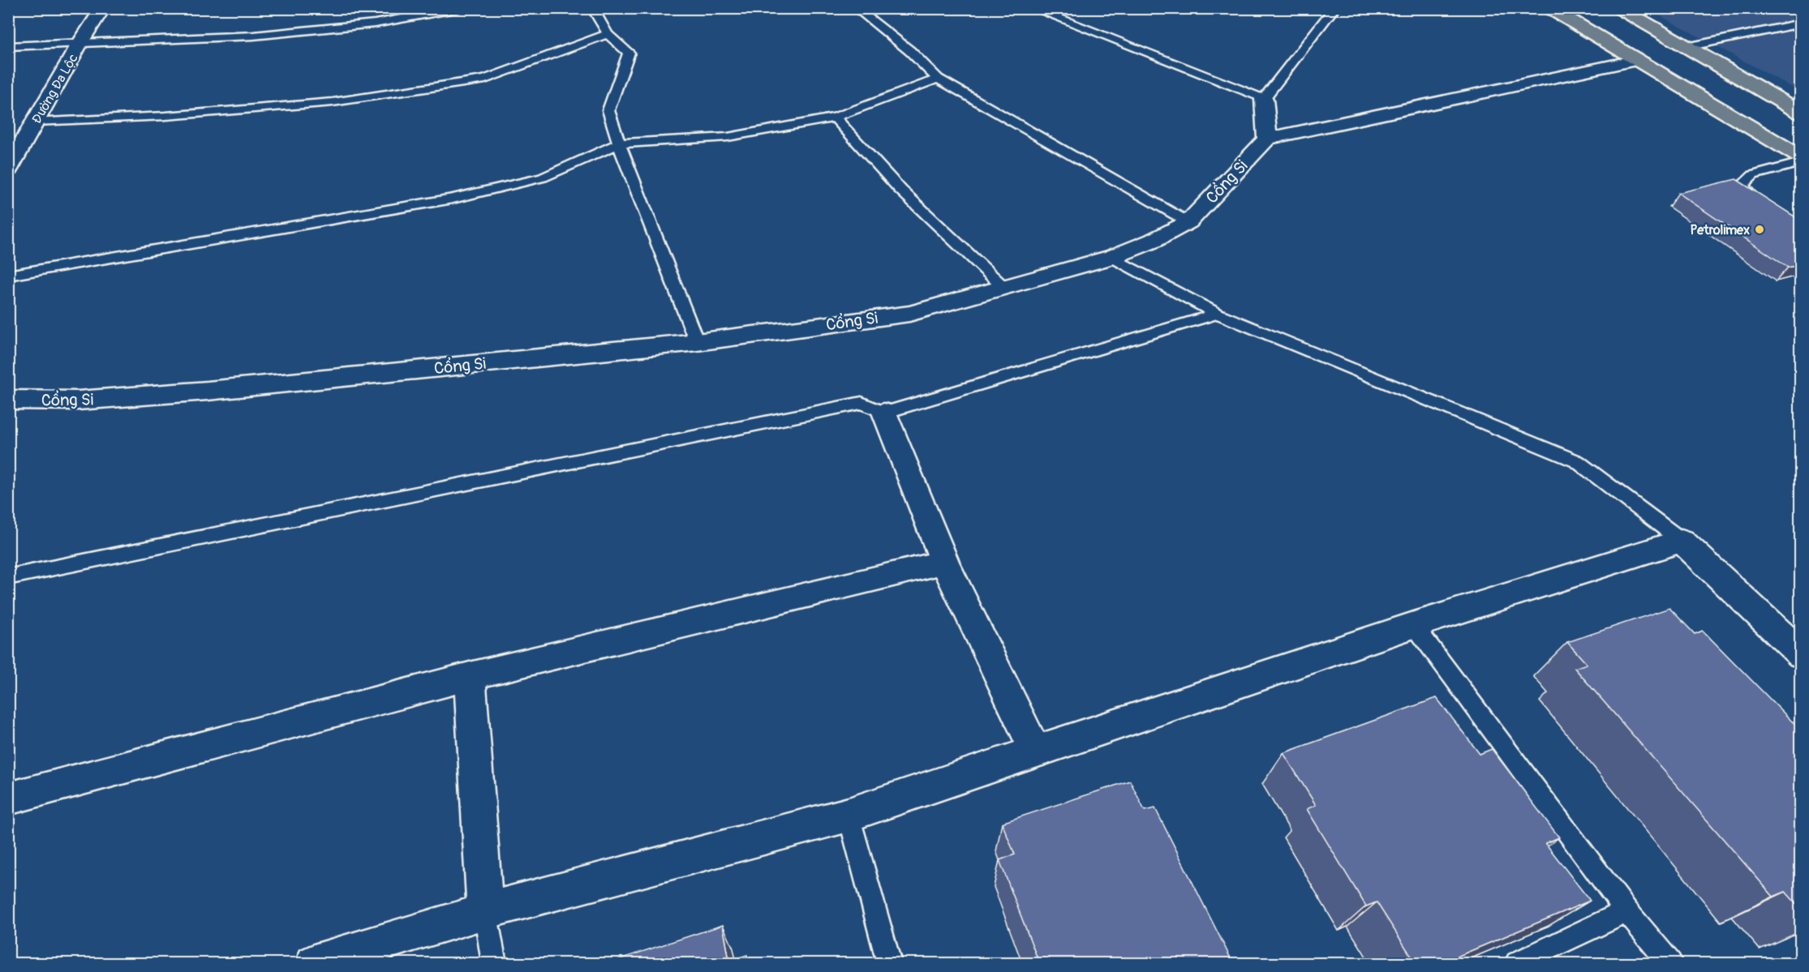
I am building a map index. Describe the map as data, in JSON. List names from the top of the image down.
{
  "streets": {
    "street": ["Đường Đa Lộc", "Cổng Si"]
  },
  "places": ["Petrolimex"]
}
